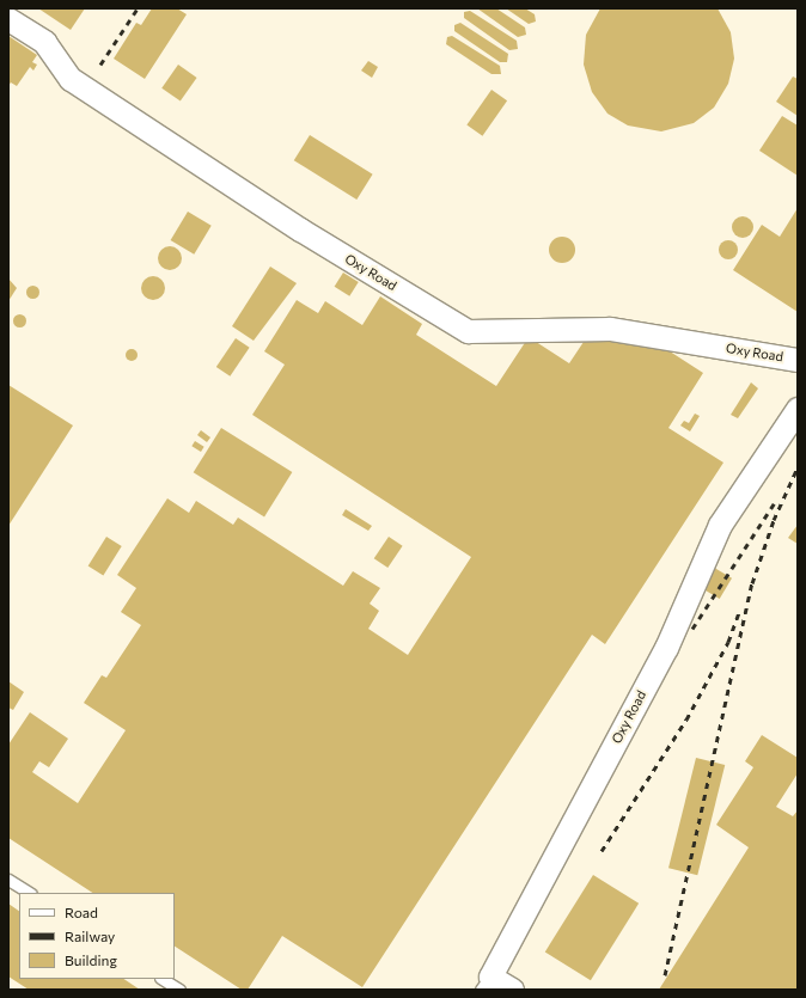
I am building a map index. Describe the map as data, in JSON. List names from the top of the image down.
{
  "streets": {
    "street": ["Oxy Road"]
  },
  "legend": ["Road", "Railway", "Building"]
}
